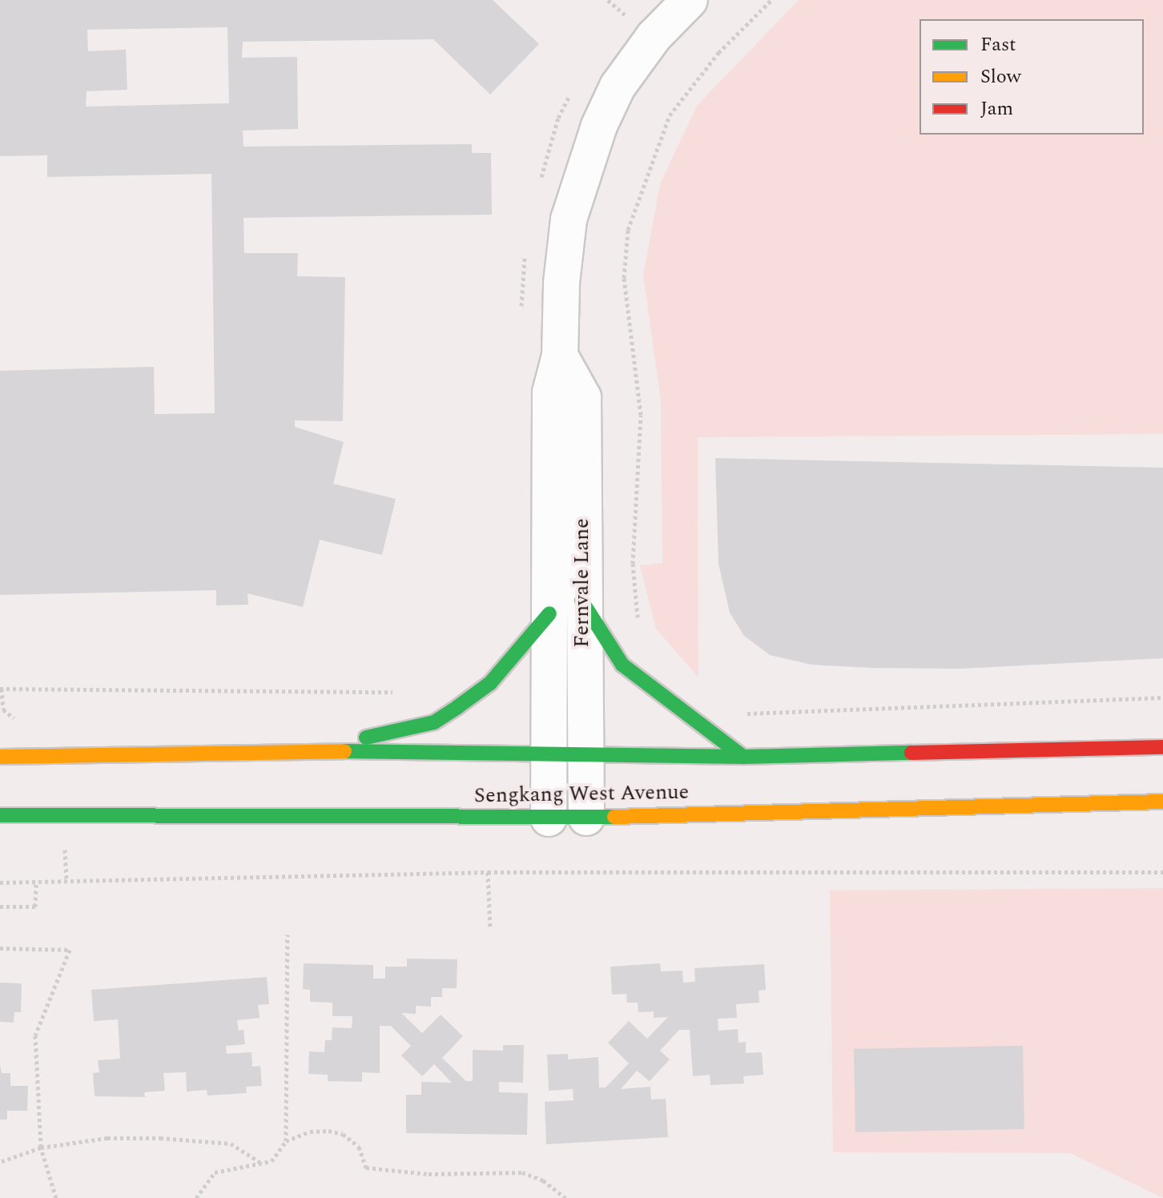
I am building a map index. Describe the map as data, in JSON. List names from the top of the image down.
{
  "streets": {
    "main road": ["Sengkang West Avenue"],
    "street": ["Fernvale Lane"]
  },
  "crossings": [
    ["Fernvale Lane", "Sengkang West Avenue"]
  ],
  "legend": ["Fast", "Slow", "Jam"]
}
